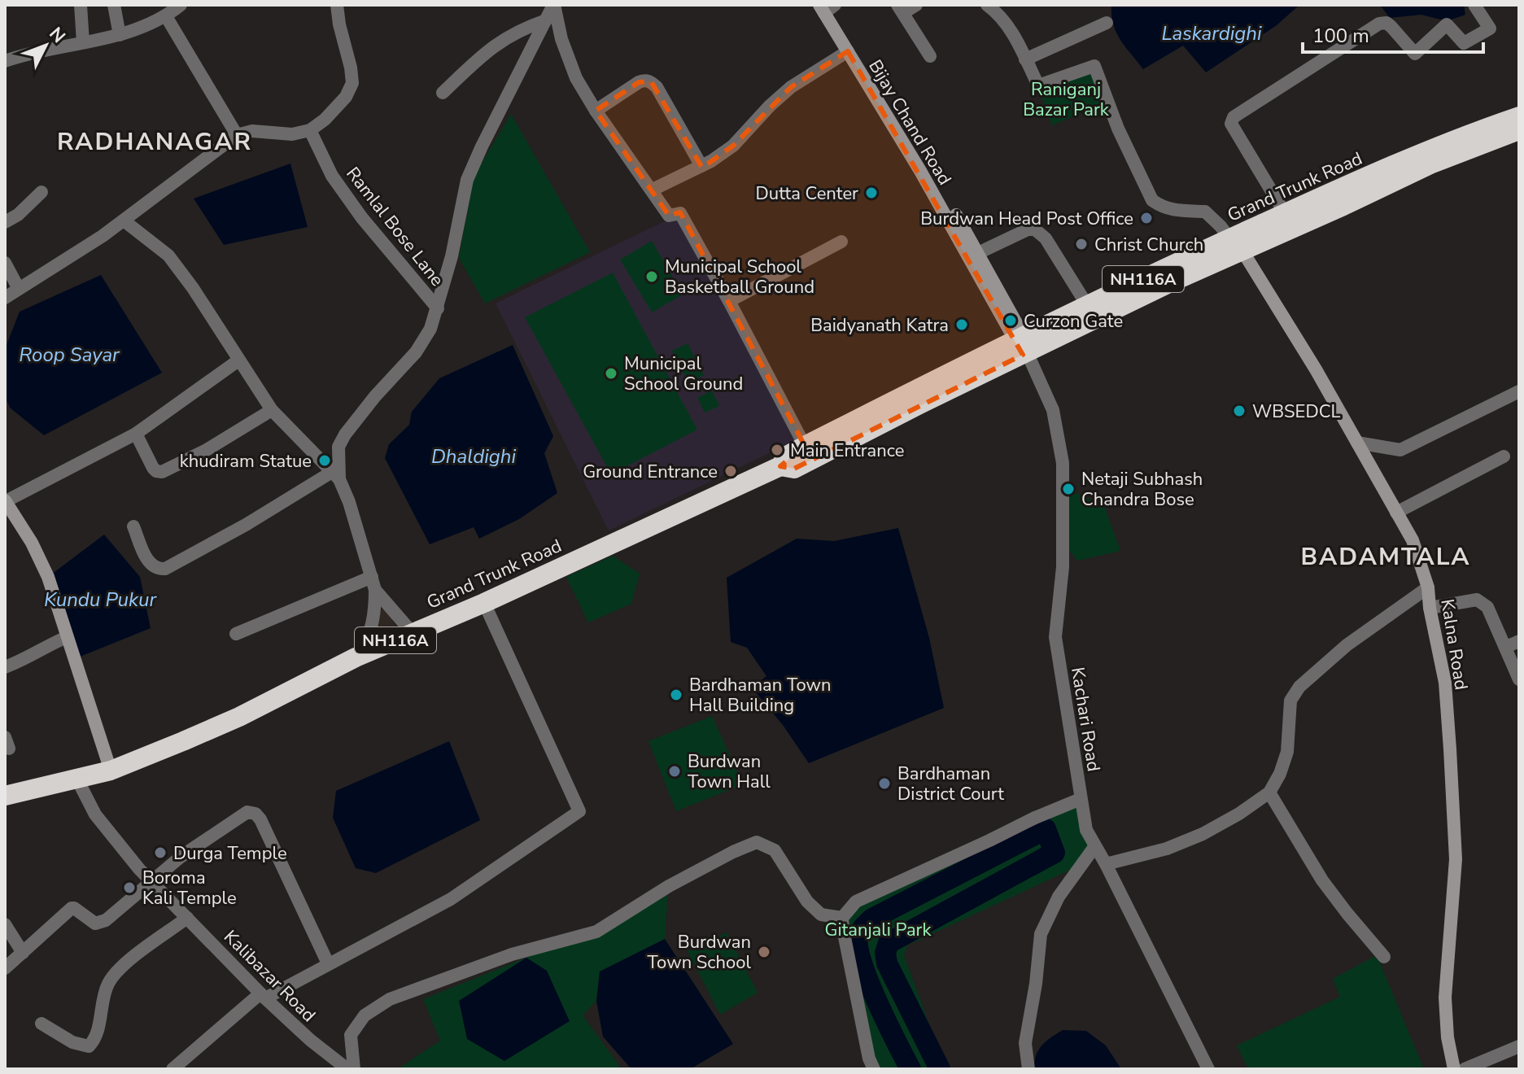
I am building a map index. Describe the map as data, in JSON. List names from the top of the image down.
{
  "streets": {
    "highway": ["Grand Trunk Road", "NH116A"],
    "street": [
      "Bijay Chand Road",
      "Ramlal Bose Lane",
      "Kalna Road",
      "Kachari Road",
      "Kalibazar Road"
    ]
  },
  "crossings": [
    ["Grand Trunk Road", "Kalna Road"],
    ["Grand Trunk Road", "Kachari Road"],
    ["Grand Trunk Road", "Kalibazar Road"]
  ],
  "districts": ["RADHANAGAR", "BADAMTALA"],
  "water": [
    "Laskardighi",
    "Roop Sayar",
    "Dhaldighi",
    "Kundu Pukur"
  ],
  "parks": ["Raniganj Bazar Park", "Gitanjali Park"],
  "places": [
    "Dutta Center",
    "Burdwan Head Post Office",
    "Christ Church",
    "Municipal School Basketball Ground",
    "Curzon Gate",
    "Baidyanath Katra",
    "Municipal School Ground",
    "WBSEDCL",
    "Main Entrance",
    "khudiram Statue",
    "Ground Entrance",
    "Netaji Subhash Chandra Bose",
    "Bardhaman Town Hall Building",
    "Burdwan Town Hall",
    "Bardhaman District Court",
    "Durga Temple",
    "Boroma Kali Temple",
    "Burdwan Town School"
  ],
  "scale_bar": "100 m",
  "north": "top right"
}
